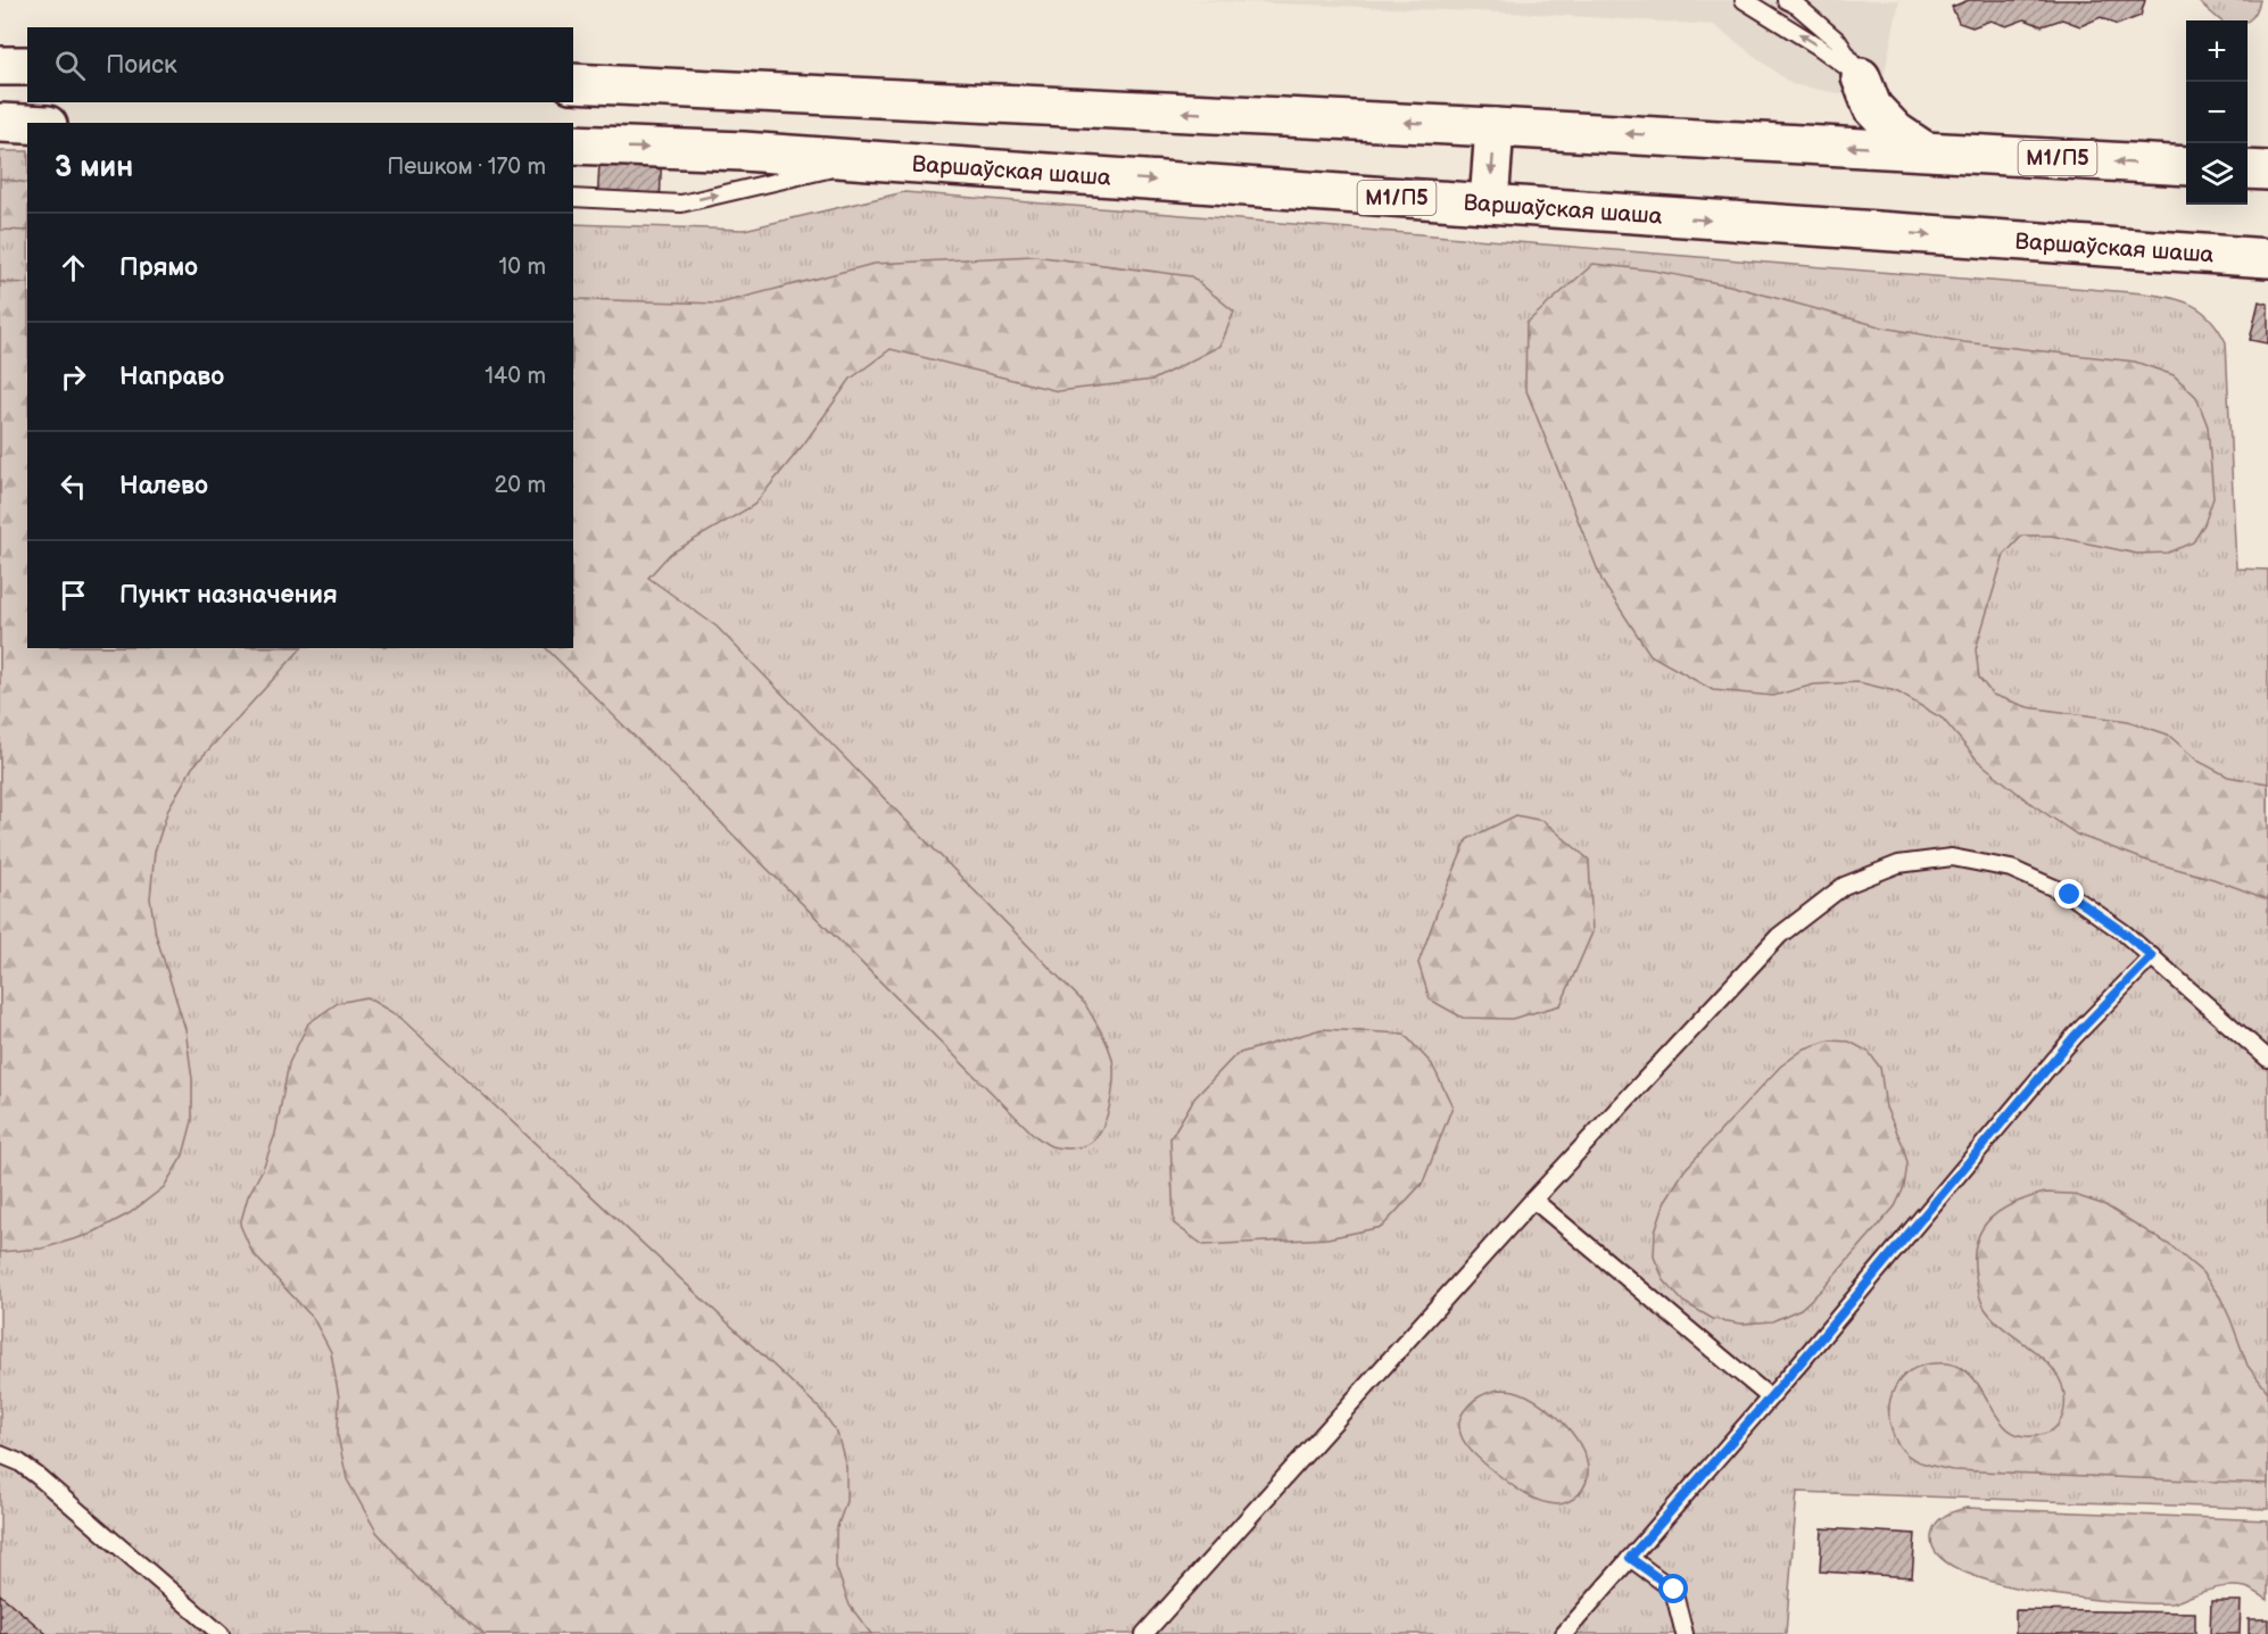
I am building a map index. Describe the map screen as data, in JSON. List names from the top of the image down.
{
  "streets": {
    "highway": ["М1/П5", "Варшаўская шаша"]
  },
  "page": {
    "map_buttons": ["+", "−"],
    "search": "Поиск",
    "heading": ["3 мин", "Пешком · 170 m"],
    "list": [
      ["Прямо", "10 m"],
      ["Направо", "140 m"],
      ["Налево", "20 m"],
      "Пункт назначения"
    ]
  }
}
